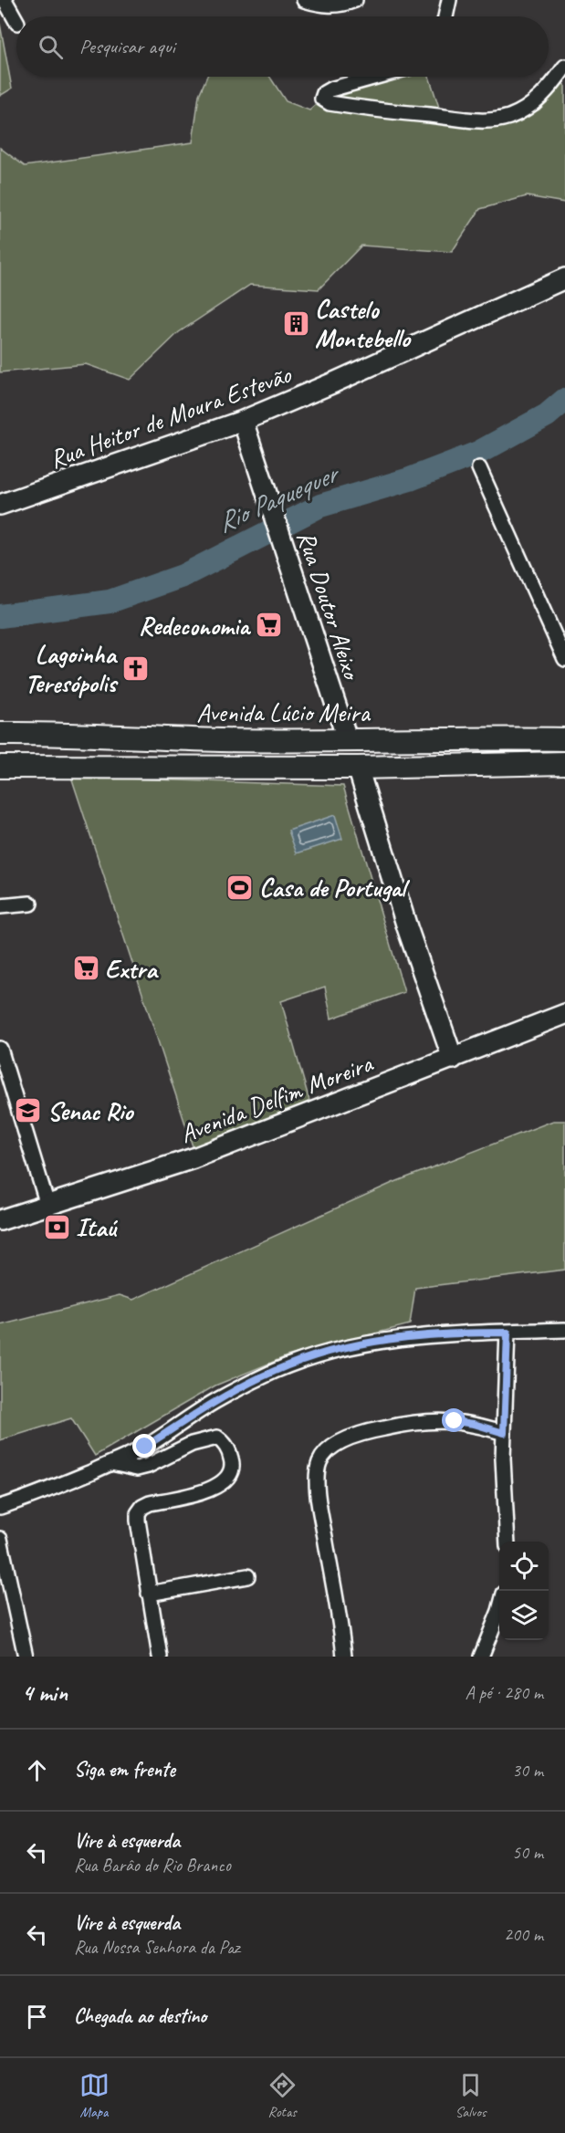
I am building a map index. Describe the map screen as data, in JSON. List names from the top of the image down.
{
  "streets": {
    "main road": [
      "Rua Heitor de Moura Estevão",
      "Rua Doutor Aleixo",
      "Avenida Lúcio Meira",
      "Avenida Delfim Moreira"
    ]
  },
  "crossings": [
    ["Rua Heitor de Moura Estevão", "Rua Doutor Aleixo"],
    ["Rua Doutor Aleixo", "Avenida Lúcio Meira"]
  ],
  "water": ["Rio Paquequer"],
  "places": {
    "building": ["Castelo Montebello"],
    "supermarket": ["Redeconomia", "Extra"],
    "church": ["Lagoinha Teresópolis"],
    "sports": ["Casa de Portugal"],
    "school or university": ["Senac Rio"],
    "bank": ["Itaú"]
  },
  "page": {
    "search": "Pesquisar aqui",
    "heading": ["4 min", "A pé · 280 m"],
    "list": [
      ["Siga em frente", "30 m"],
      ["Vire à esquerda", "Rua Barâo do Rio Branco", "50 m"],
      ["Vire à esquerda", "Rua Nossa Senhora da Paz", "200 m"],
      "Chegada ao destino"
    ],
    "nav": ["Mapa", "Rotas", "Salvos"]
  }
}
